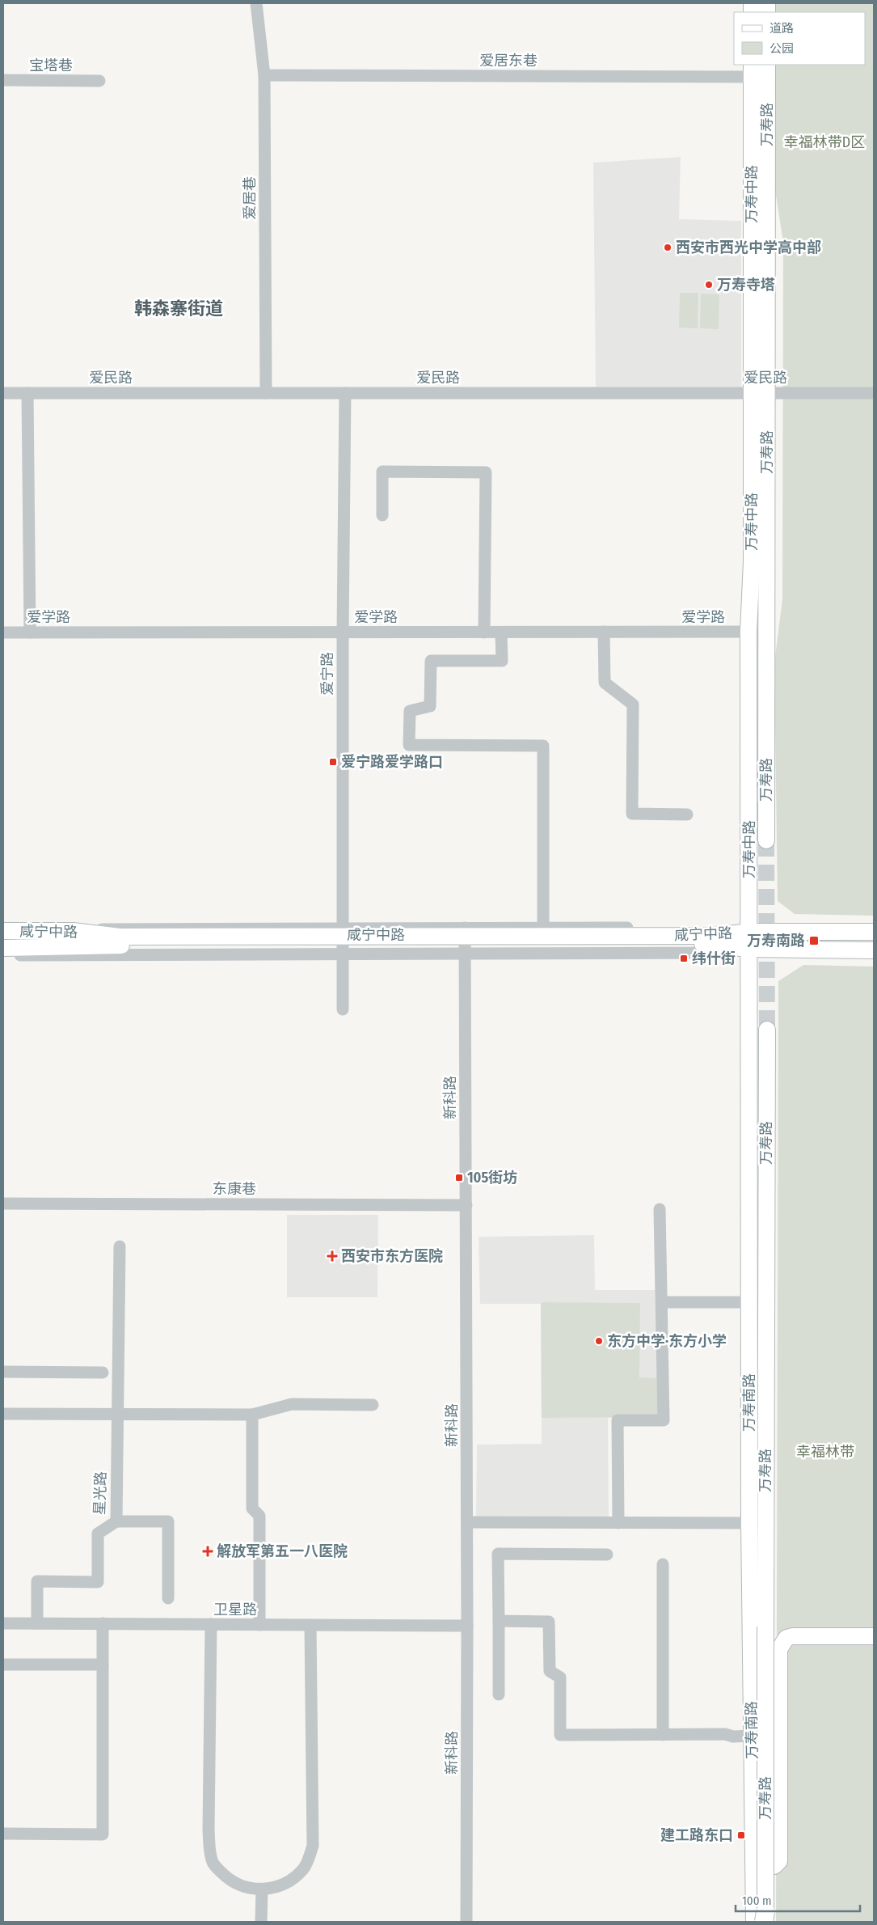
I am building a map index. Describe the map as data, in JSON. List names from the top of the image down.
{
  "streets": {
    "main road": [
      "万寿路",
      "万寿中路",
      "咸宁中路",
      "万寿南路"
    ],
    "street": [
      "爱居东巷",
      "宝塔巷",
      "爱居巷",
      "爱民路",
      "爱学路",
      "爱宁路",
      "新科路",
      "东康巷",
      "星光路",
      "卫星路"
    ]
  },
  "crossings": [
    ["爱居东巷", "万寿中路"],
    ["爱居东巷", "爱居巷"],
    ["万寿路", "万寿中路"],
    ["万寿路", "爱民路"],
    ["万寿路", "万寿南路"],
    ["万寿中路", "爱民路"],
    ["万寿中路", "爱学路"],
    ["万寿中路", "咸宁中路"],
    ["万寿中路", "万寿南路"],
    ["爱居巷", "爱民路"],
    ["爱民路", "爱宁路"],
    ["爱学路", "爱宁路"],
    ["爱宁路", "咸宁中路"],
    ["咸宁中路", "新科路"],
    ["咸宁中路", "万寿南路"],
    ["新科路", "东康巷"],
    ["新科路", "卫星路"],
    ["星光路", "卫星路"]
  ],
  "districts": ["韩森寨街道"],
  "parks": ["幸福林带D区", "幸福林带"],
  "places": {
    "other": ["西安市西光中学高中部", "万寿寺塔", "东方中学·东方小学"],
    "transit": [
      "爱宁路爱学路口",
      "万寿南路",
      "纬什街",
      "105街坊",
      "建工路东口"
    ],
    "health": ["西安市东方医院", "解放军第五一八医院"]
  },
  "legend": ["道路", "公园"],
  "scale_bar": "100 m"
}
